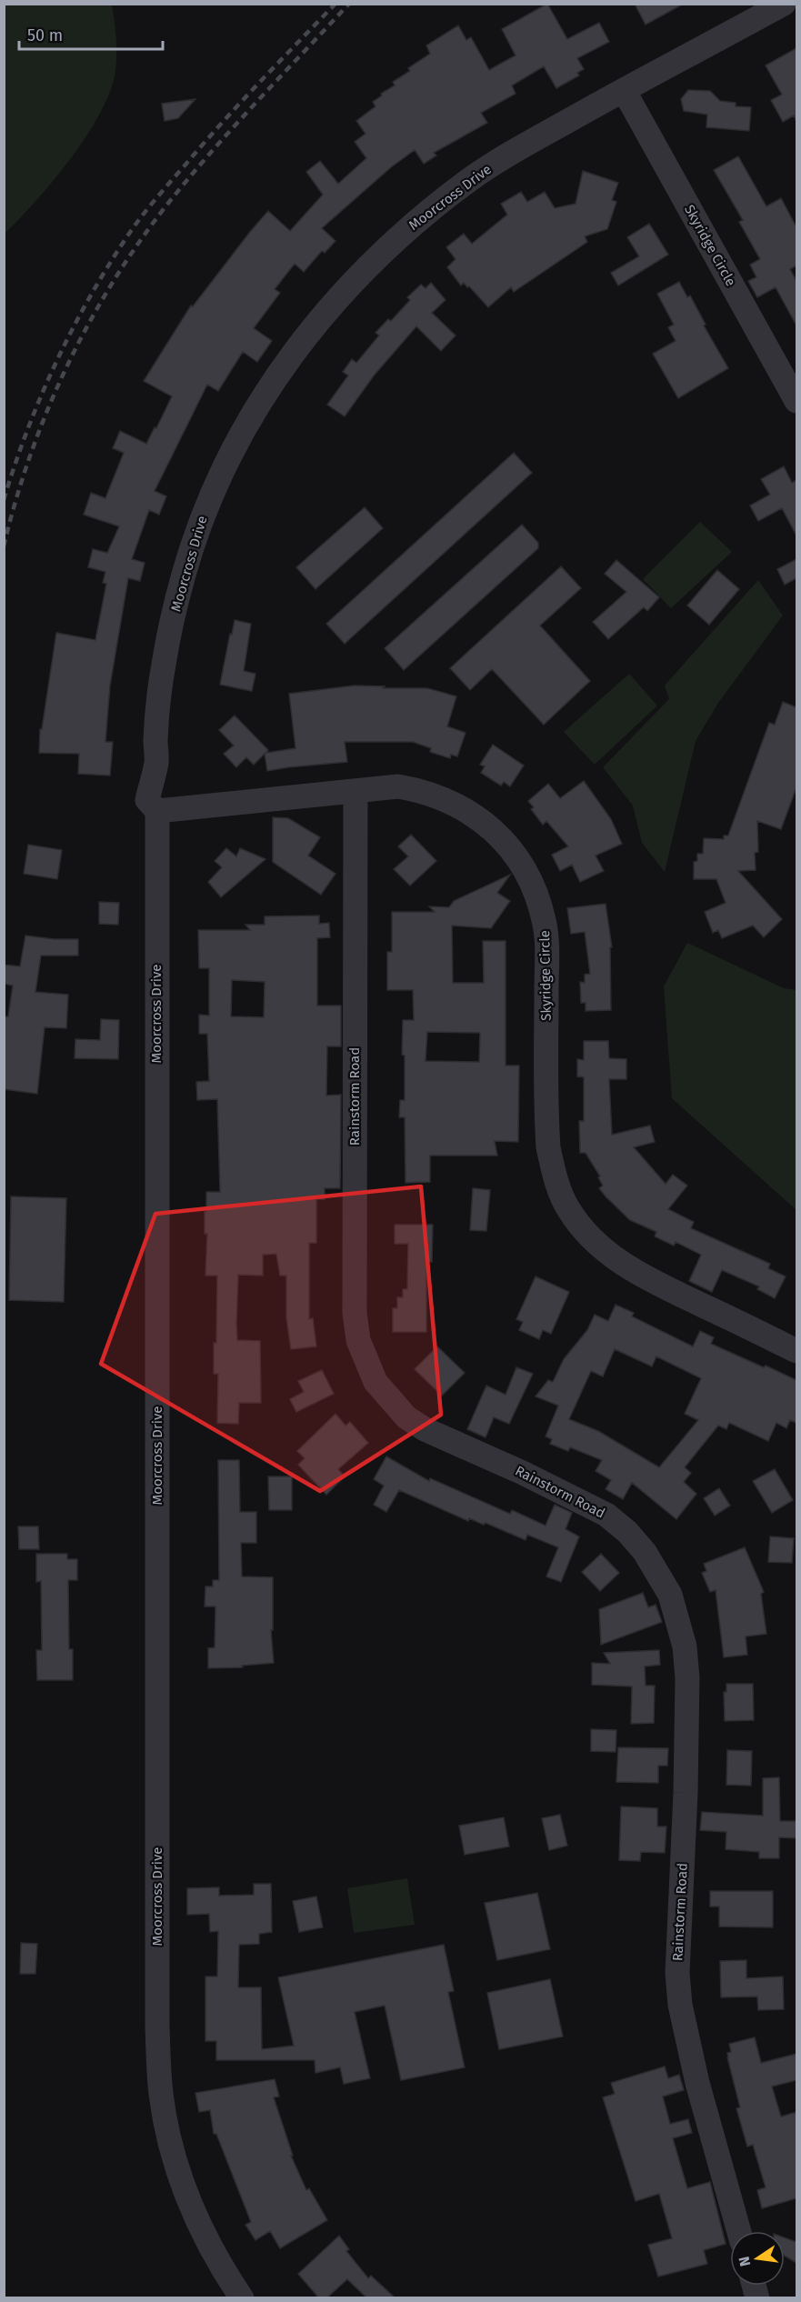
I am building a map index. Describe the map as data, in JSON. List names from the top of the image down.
{
  "streets": {
    "street": ["Moorcross Drive", "Skyridge Circle", "Rainstorm Road"]
  },
  "crossings": [
    ["Moorcross Drive", "Skyridge Circle"],
    ["Skyridge Circle", "Rainstorm Road"]
  ],
  "scale_bar": "50 m",
  "north": "left"
}
